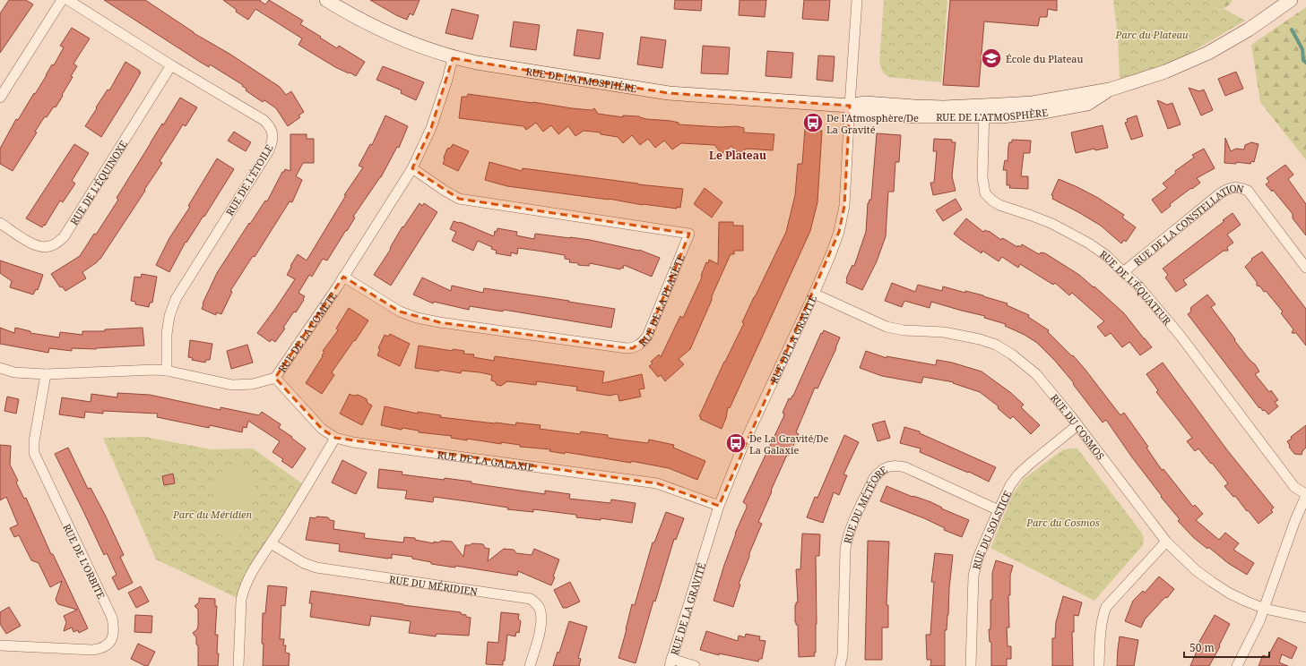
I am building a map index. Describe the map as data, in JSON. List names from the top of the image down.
{
  "streets": {
    "street": [
      "RUE DE L'ATMOSPHÈRE",
      "RUE DE L'ÉTOILE",
      "RUE DE L'ÉQUINOXE",
      "RUE DE LA CONSTELLATION",
      "RUE DE L'ÉQUATEUR",
      "RUE DE LA PLANÈTE",
      "RUE DE LA COMÈTE",
      "RUE DE LA GRAVITÉ",
      "RUE DU COSMOS",
      "RUE DE LA GALAXIE",
      "RUE DU MÉTÉORE",
      "RUE DU SOLSTICE",
      "RUE DE L'ORBITE",
      "RUE DU MÉRIDIEN"
    ]
  },
  "crossings": [
    ["RUE DE L'ATMOSPHÈRE", "RUE DE L'ÉQUATEUR"],
    ["RUE DE L'ATMOSPHÈRE", "RUE DE LA COMÈTE"],
    ["RUE DE L'ATMOSPHÈRE", "RUE DE LA GRAVITÉ"],
    ["RUE DE L'ÉTOILE", "RUE DE L'ÉQUINOXE"],
    ["RUE DE L'ÉTOILE", "RUE DE LA COMÈTE"],
    ["RUE DE LA CONSTELLATION", "RUE DE L'ÉQUATEUR"],
    ["RUE DE LA PLANÈTE", "RUE DE LA COMÈTE"],
    ["RUE DE LA COMÈTE", "RUE DE LA GALAXIE"],
    ["RUE DE LA COMÈTE", "RUE DE L'ORBITE"],
    ["RUE DE LA GRAVITÉ", "RUE DU COSMOS"],
    ["RUE DE LA GRAVITÉ", "RUE DE LA GALAXIE"],
    ["RUE DU COSMOS", "RUE DU SOLSTICE"],
    ["RUE DU MÉTÉORE", "RUE DU SOLSTICE"]
  ],
  "districts": ["Le Plateau"],
  "parks": ["Parc du Plateau", "Parc du Méridien", "Parc du Cosmos"],
  "places": {
    "school or university": ["École du Plateau"],
    "bus stop": ["De l'Atmosphère/De La Gravité", "De La Gravité/De La Galaxie"]
  },
  "scale_bar": "50 m"
}
